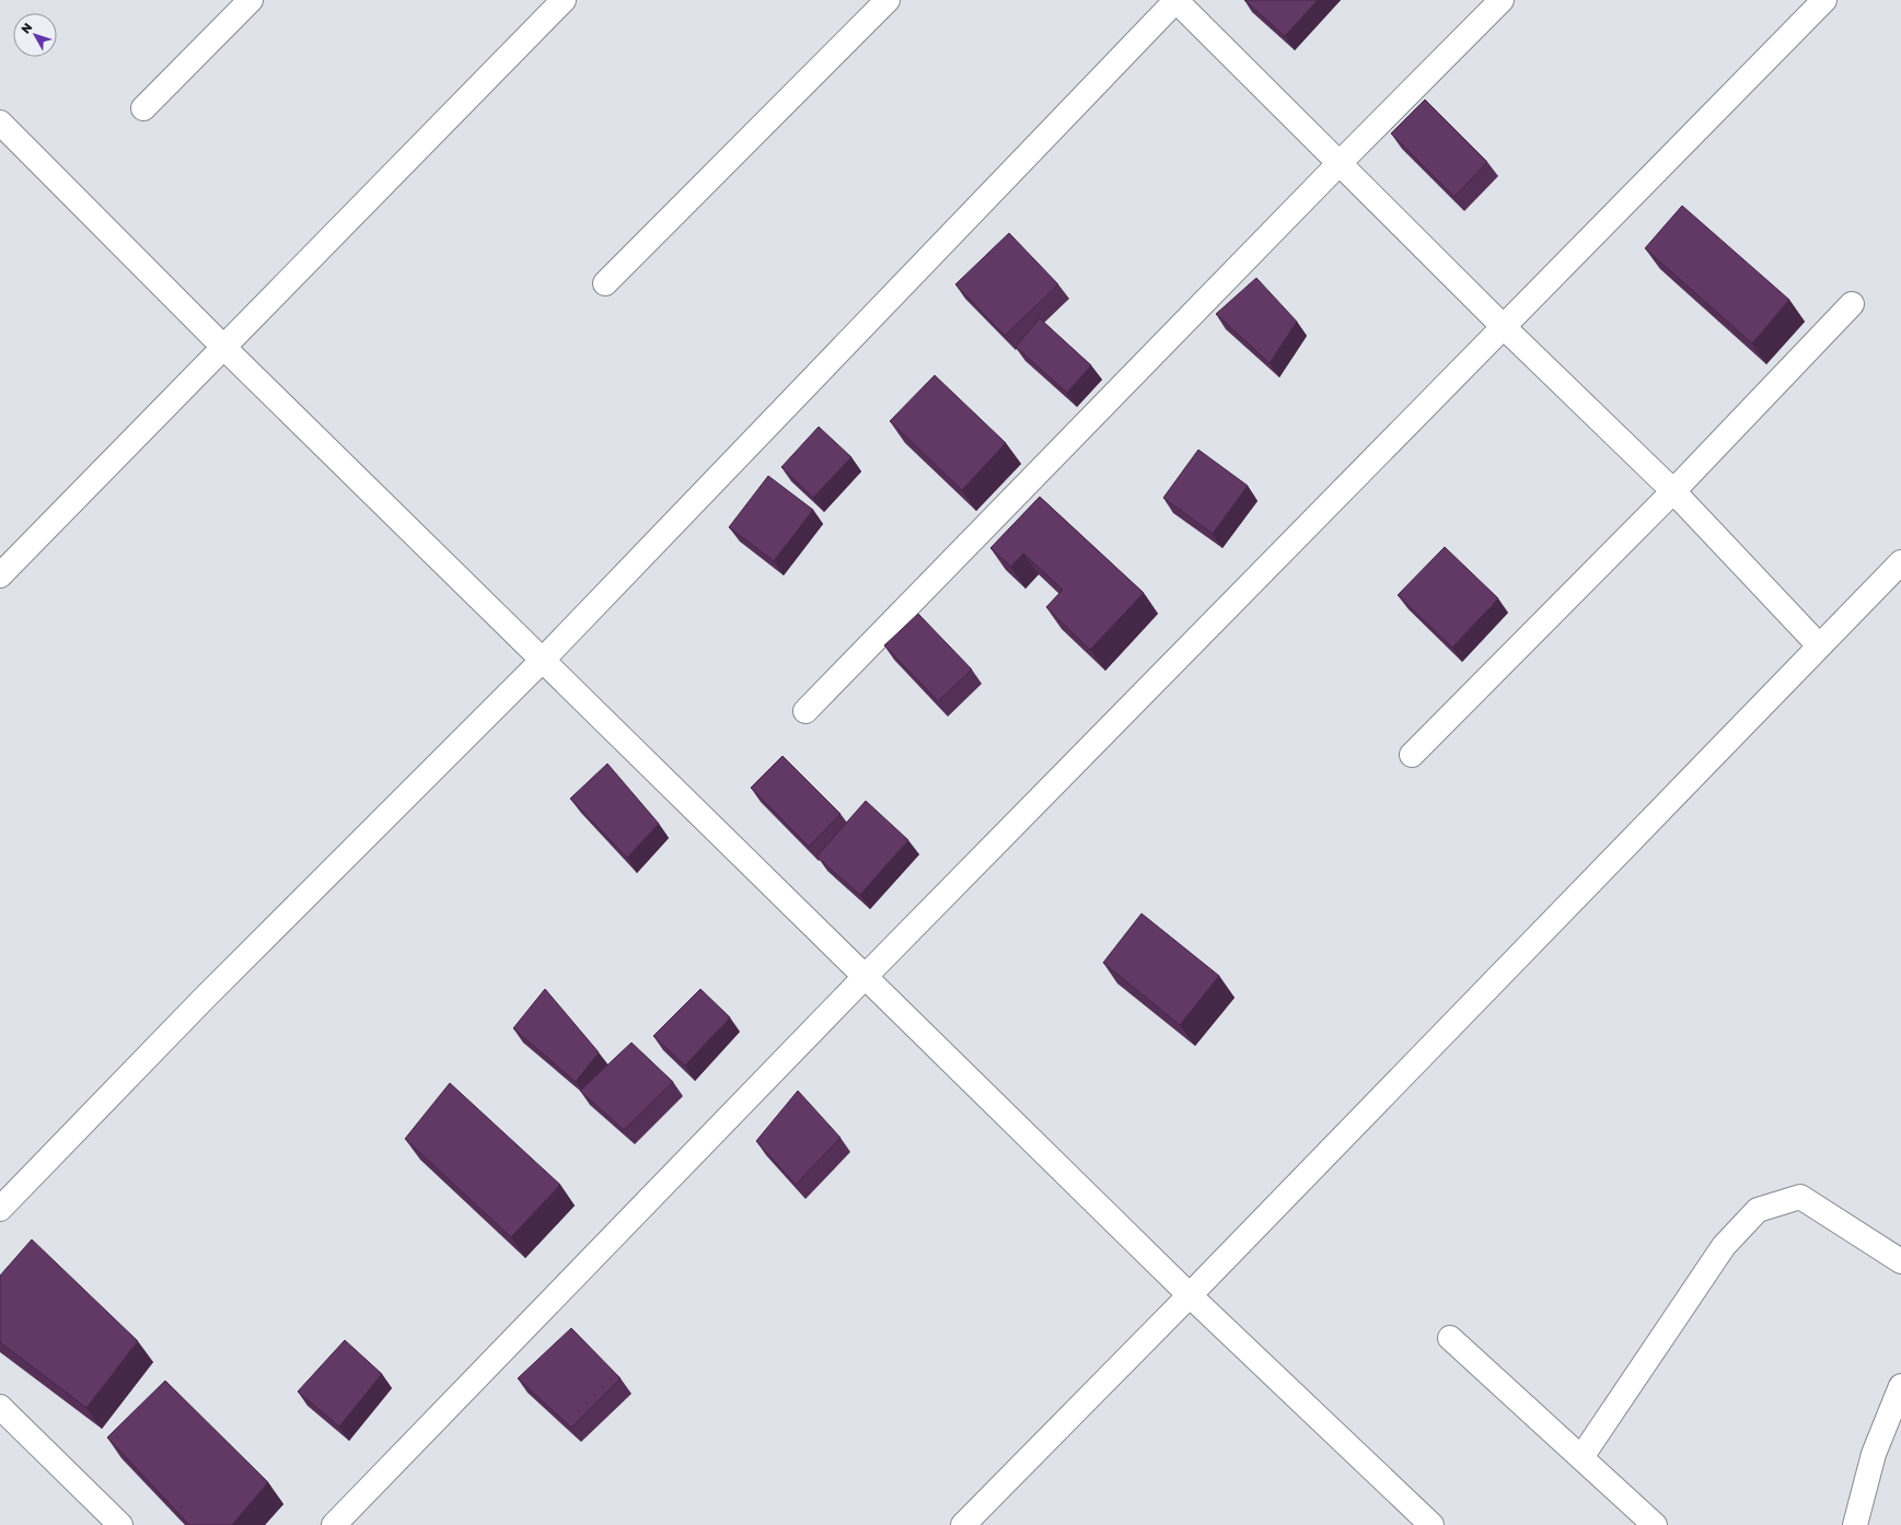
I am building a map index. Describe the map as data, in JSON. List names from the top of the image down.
{
  "north": "top left"
}
